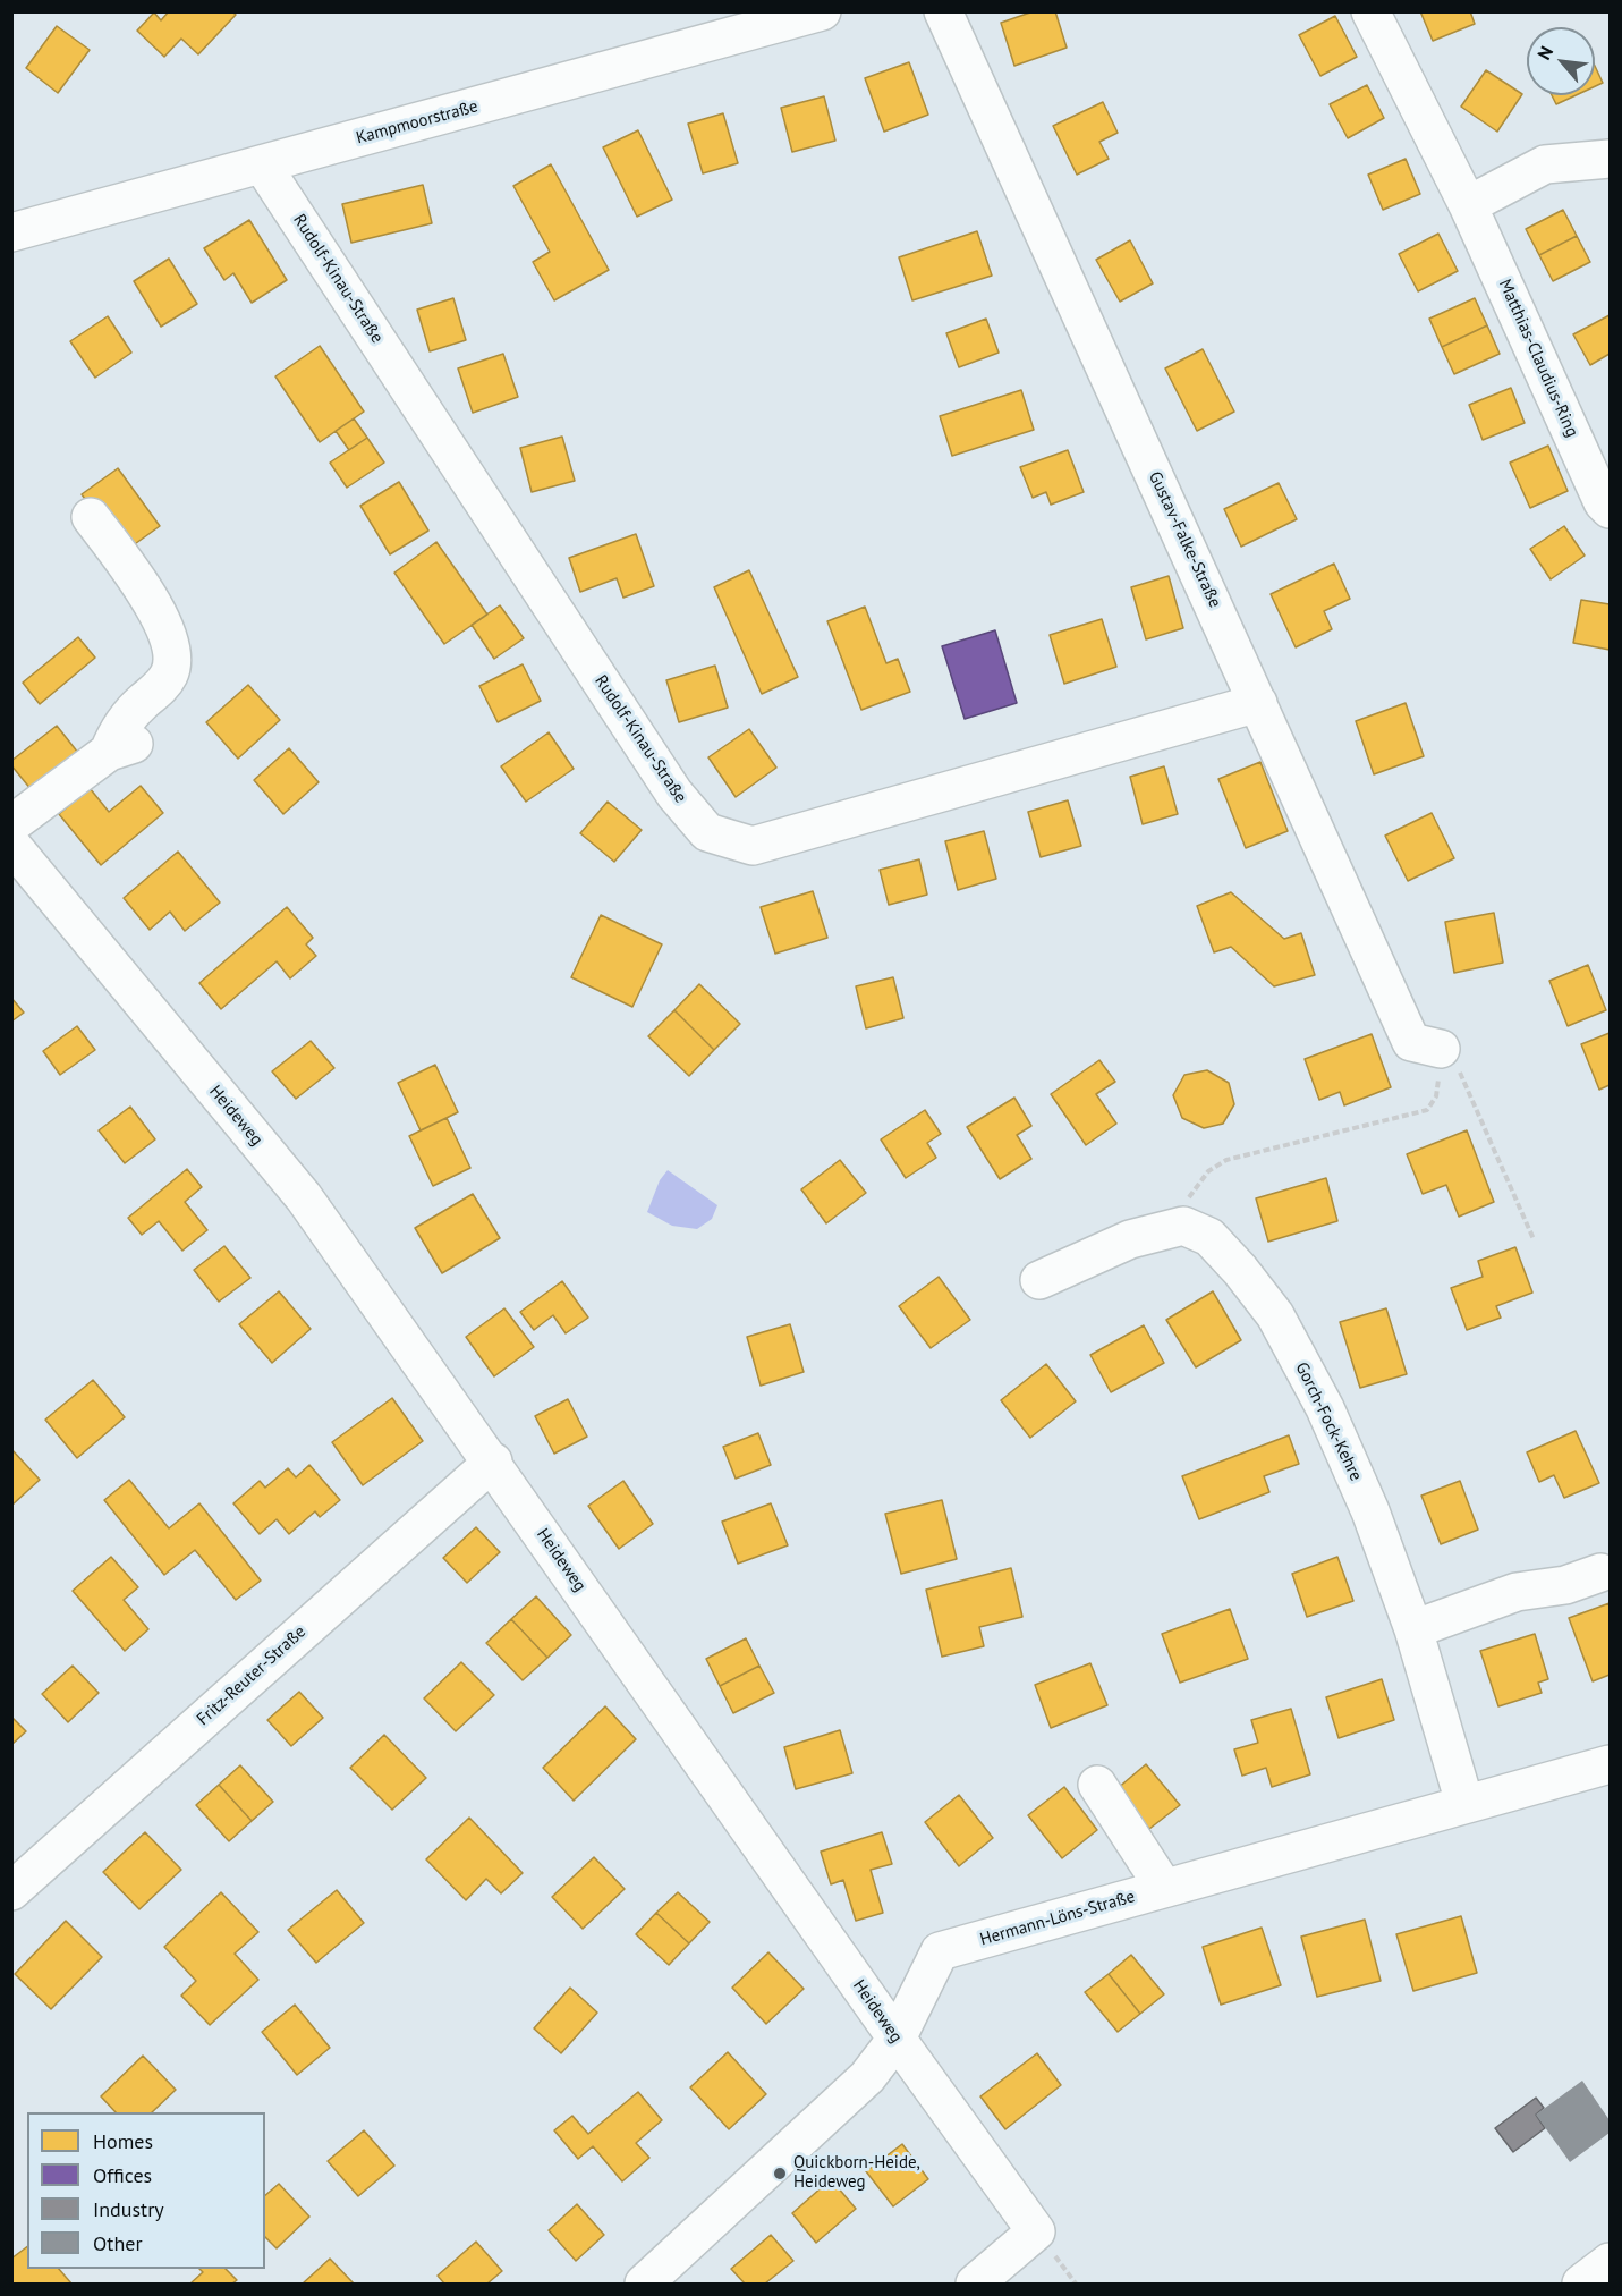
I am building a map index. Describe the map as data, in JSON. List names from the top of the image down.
{
  "streets": {
    "street": [
      "Kampmoorstraße",
      "Rudolf-Kinau-Straße",
      "Matthias-Claudius-Ring",
      "Gustav-Falke-Straße",
      "Heideweg",
      "Gorch-Fock-Kehre",
      "Fritz-Reuter-Straße",
      "Hermann-Löns-Straße"
    ]
  },
  "crossings": [
    ["Kampmoorstraße", "Rudolf-Kinau-Straße"],
    ["Rudolf-Kinau-Straße", "Gustav-Falke-Straße"],
    ["Heideweg", "Fritz-Reuter-Straße"],
    ["Heideweg", "Hermann-Löns-Straße"],
    ["Gorch-Fock-Kehre", "Hermann-Löns-Straße"]
  ],
  "places": ["Quickborn-Heide, Heideweg"],
  "legend": [
    "Homes",
    "Offices",
    "Industry",
    "Other"
  ],
  "north": "top left"
}
